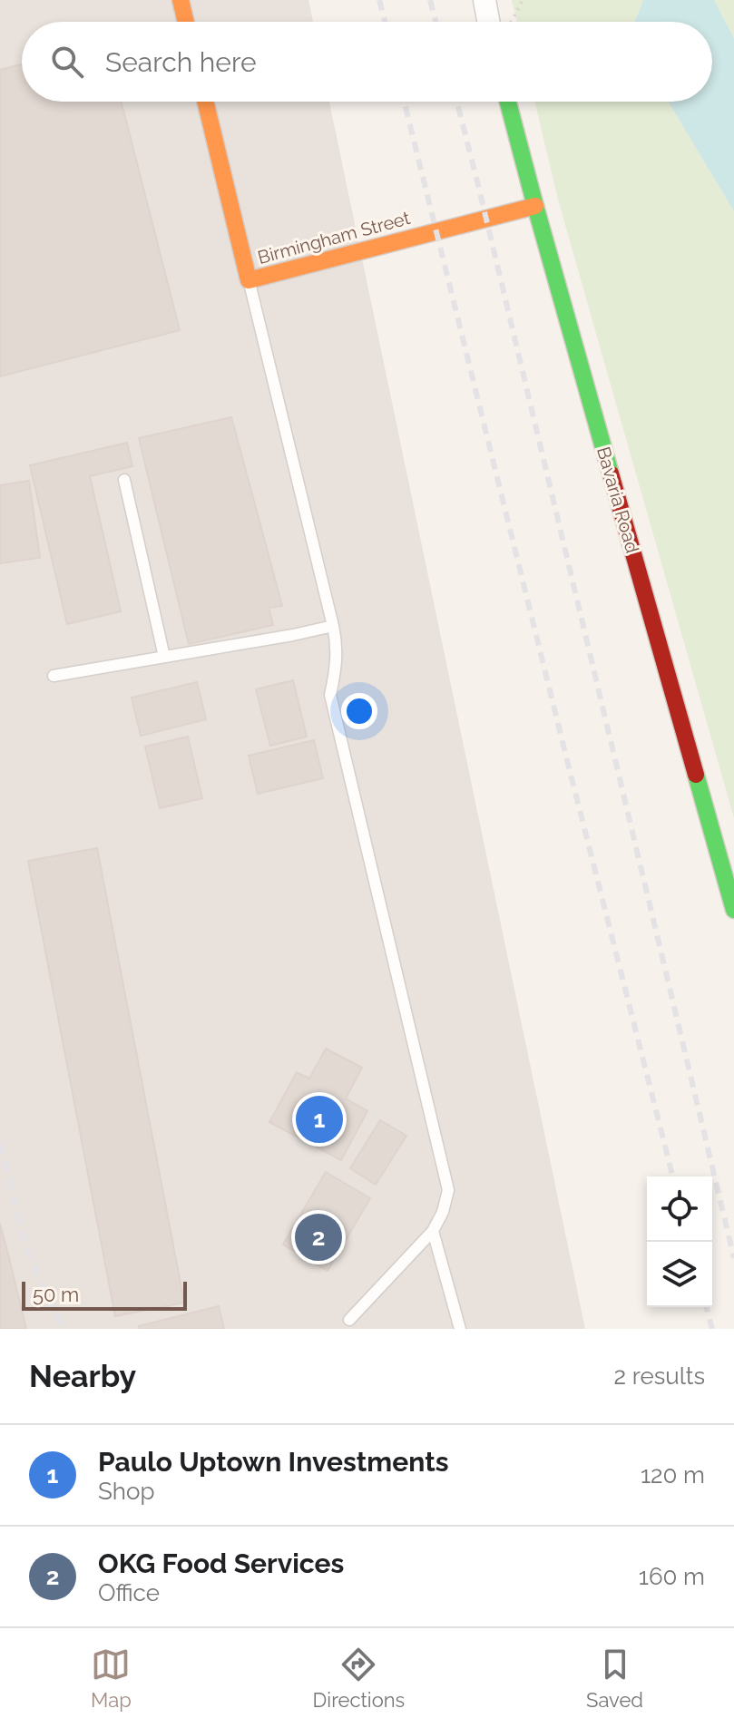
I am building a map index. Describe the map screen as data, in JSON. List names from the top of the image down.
{
  "streets": {
    "street": ["Birmingham Street", "Bavaria Road"]
  },
  "crossings": [
    ["Birmingham Street", "Bavaria Road"]
  ],
  "scale_bar": "50 m",
  "page": {
    "search": "Search here",
    "pins": ["1", "2"],
    "scale": "50 m",
    "heading": ["Nearby", "2 results"],
    "list": [
      {
        "mark": "1",
        "name": "Paulo Uptown Investments",
        "note": "Shop",
        "value": "120 m"
      },
      {
        "mark": "2",
        "name": "OKG Food Services",
        "note": "Office",
        "value": "160 m"
      }
    ],
    "nav": ["Map", "Directions", "Saved"]
  }
}
